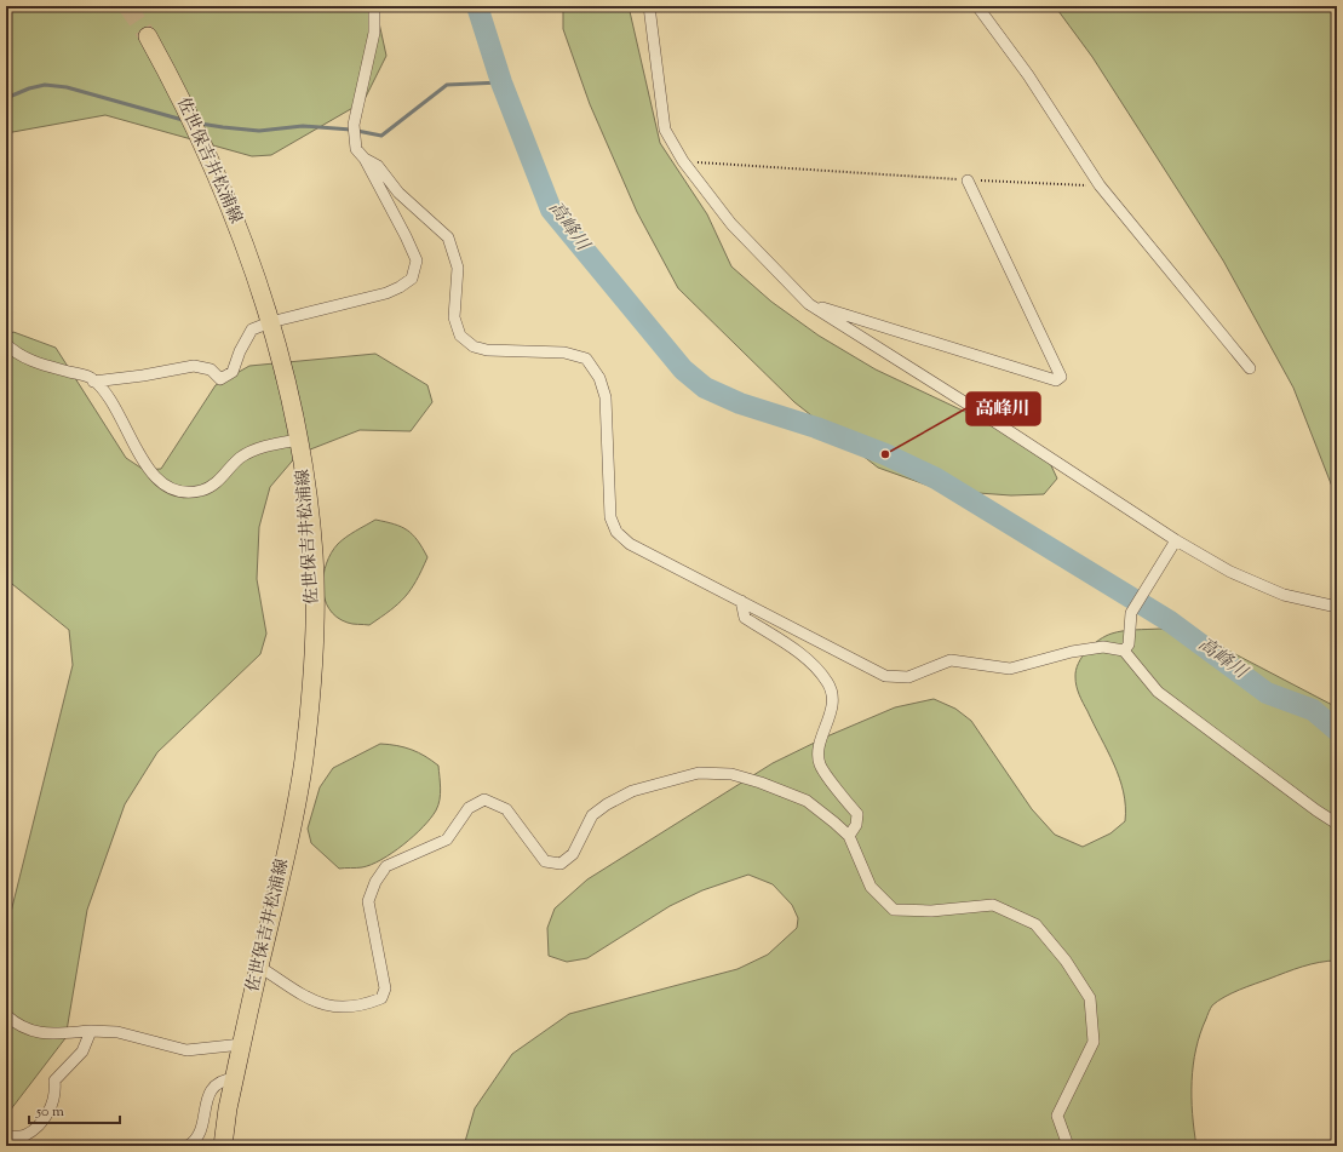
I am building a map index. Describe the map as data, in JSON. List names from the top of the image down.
{
  "streets": {
    "main road": ["佐世保吉井松浦線"]
  },
  "water": ["高峰川"],
  "places": ["高峰川"],
  "scale_bar": "50 m"
}
